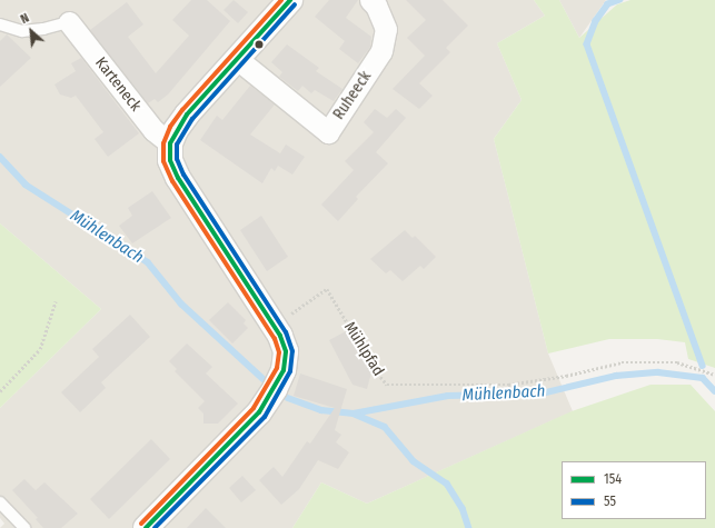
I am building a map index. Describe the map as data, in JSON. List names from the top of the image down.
{
  "streets": {
    "street": ["Karteneck", "Ruheeck"],
    "path": ["Mühlpfad"]
  },
  "water": ["Mühlenbach"],
  "lines": ["transit line 154", "transit line 55"],
  "legend": ["154", "55"],
  "north": "top left"
}
